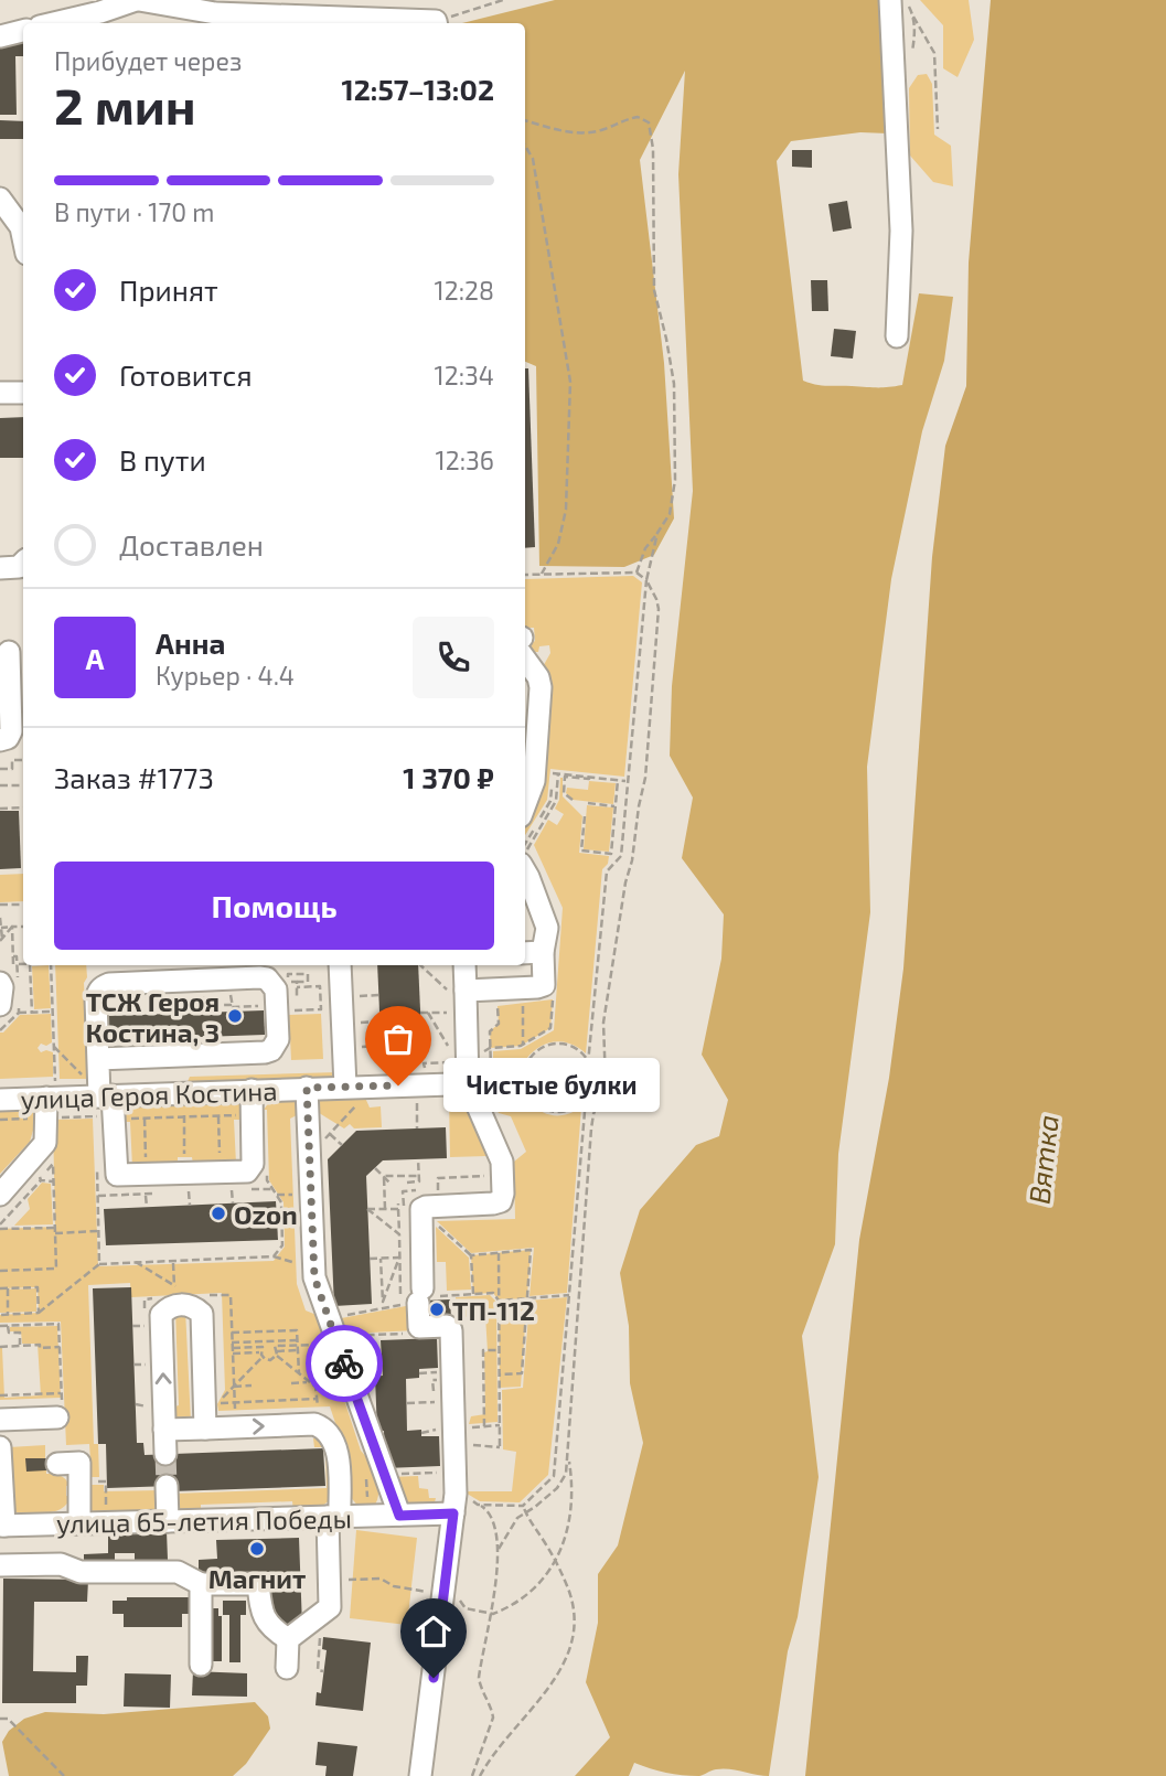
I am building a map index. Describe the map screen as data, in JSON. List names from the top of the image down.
{
  "streets": {
    "street": ["улица Героя Костина", "улица 65-летия Победы"]
  },
  "water": ["Вятка"],
  "places": [
    "ТСЖ Героя Костина, 3",
    "Чистые булки",
    "Ozon",
    "ТП-112",
    "Магнит"
  ],
  "page": {
    "heading": ["2 мин", "Прибудет через", "12:57–13:02"],
    "panel": [
      "Анна",
      "Курьер · 4.4",
      "Заказ #1773",
      "1 370 ₽"
    ],
    "bar": "В пути · 170 m",
    "list": [
      ["Принят", "12:28"],
      ["Готовится", "12:34"],
      ["В пути", "12:36"],
      "Доставлен"
    ],
    "round": "А",
    "buttons": "Помощь",
    "bubble": "Чистые булки"
  }
}
